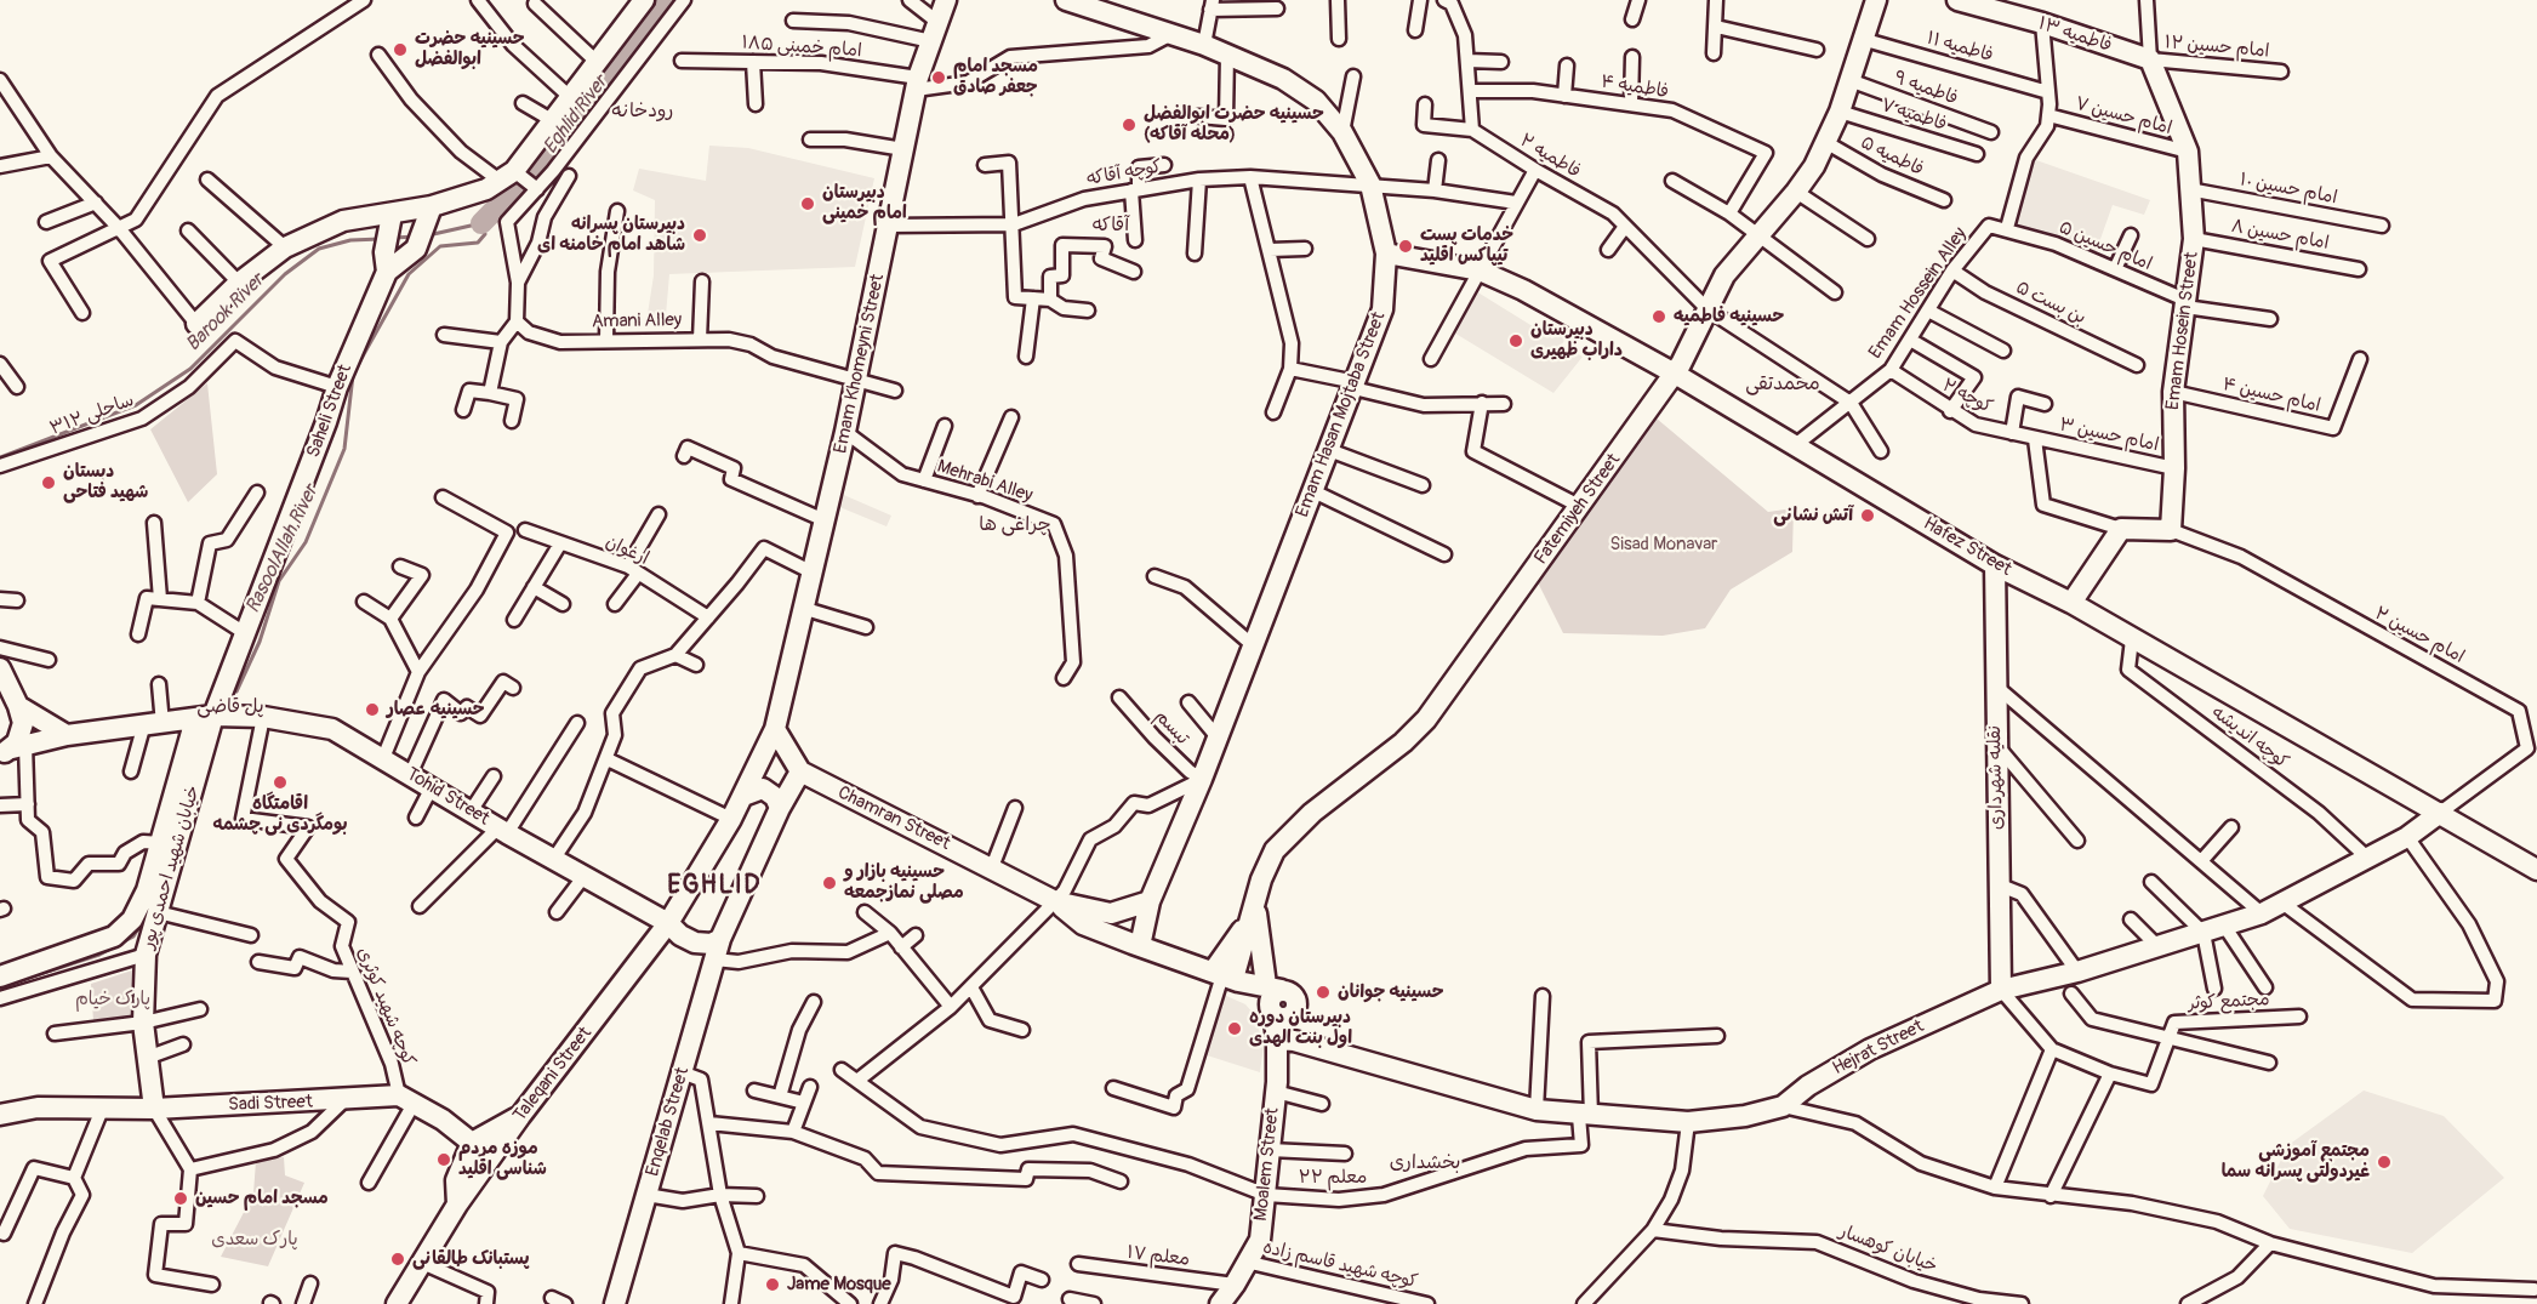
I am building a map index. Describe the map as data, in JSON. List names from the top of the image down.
{
  "streets": {
    "main road": [
      "فاطمیه ۱۳",
      "Emam Hosein Street",
      "Emam Khomeyni Street",
      "Saheli Street",
      "Emam Hasan Mojtaba Street",
      "Fatemiyeh Street",
      "Hafez Street",
      "نقلیه شهرداری",
      "Tohid Street",
      "Chamran Street",
      "خیابان شهید احمدی پور",
      "Hejrat Street",
      "Taleqani Street",
      "Sadi Street",
      "Enqelab Street",
      "Moalem Street"
    ],
    "street": [
      "امام خمینی ۱۸۵",
      "فاطمیه ۱۱",
      "امام حسین ۱۲",
      "فاطمیه ۴",
      "فاطمیه ۹",
      "فاطمیه ۷",
      "امام حسین ۷",
      "فاطمیه ۲",
      "فاطمیه ۵",
      "کوچه آقاکه",
      "امام حسین ۱۰",
      "امام حسین ۸",
      "امام حسین ۵",
      "Emam Hossein Alley",
      "بن بست ۵",
      "Amani Alley",
      "امام حسین ۴",
      "کوچه ۲",
      "ساحلی ۳۱۲",
      "امام حسین ۳",
      "Mehrabi Alley",
      "ارغوان",
      "امام حسین ۲",
      "تبسم",
      "کوچه اندیشه",
      "مجتمع کوثر",
      "کوچه شهید کوثری",
      "معلم ۲۲",
      "خیابان کوهسار",
      "معلم ۱۷",
      "کوچه شهید قاسم زاده"
    ]
  },
  "crossings": [
    ["فاطمیه ۱۳", "امام حسین ۱۲"],
    ["فاطمیه ۱۳", "Emam Hosein Street"],
    ["امام خمینی ۱۸۵", "Emam Khomeyni Street"],
    ["امام خمینی ۱۸۵", "Emam Hasan Mojtaba Street"],
    ["فاطمیه ۱۱", "Fatemiyeh Street"],
    ["امام حسین ۱۲", "Emam Hosein Street"],
    ["فاطمیه ۹", "Fatemiyeh Street"],
    ["فاطمیه ۷", "Fatemiyeh Street"],
    ["امام حسین ۷", "Emam Hosein Street"],
    ["فاطمیه ۲", "Emam Hossein Alley"],
    ["فاطمیه ۲", "Fatemiyeh Street"],
    ["فاطمیه ۵", "Fatemiyeh Street"],
    ["کوچه آقاکه", "Emam Khomeyni Street"],
    ["کوچه آقاکه", "Emam Hasan Mojtaba Street"],
    ["امام حسین ۱۰", "Emam Hosein Street"],
    ["امام حسین ۸", "Emam Hosein Street"],
    ["امام حسین ۵", "Emam Hossein Alley"],
    ["امام حسین ۵", "Emam Hosein Street"],
    ["Emam Hossein Alley", "بن بست ۵"],
    ["Emam Hossein Alley", "کوچه ۲"],
    ["Emam Hossein Alley", "Hafez Street"],
    ["Amani Alley", "Emam Khomeyni Street"],
    ["Emam Hosein Street", "امام حسین ۴"],
    ["Emam Hosein Street", "امام حسین ۳"],
    ["Emam Hosein Street", "امام حسین ۲"],
    ["Emam Khomeyni Street", "Mehrabi Alley"],
    ["Emam Khomeyni Street", "Taleqani Street"],
    ["کوچه ۲", "امام حسین ۳"],
    ["Saheli Street", "ساحلی ۳۱۲"],
    ["Saheli Street", "Tohid Street"],
    ["Saheli Street", "خیابان شهید احمدی پور"],
    ["Emam Hasan Mojtaba Street", "Hafez Street"],
    ["Emam Hasan Mojtaba Street", "تبسم"],
    ["Emam Hasan Mojtaba Street", "Chamran Street"],
    ["Fatemiyeh Street", "Hafez Street"],
    ["Hafez Street", "امام حسین ۲"],
    ["Hafez Street", "کوچه اندیشه"],
    ["Hafez Street", "نقلیه شهرداری"],
    ["Hafez Street", "Hejrat Street"],
    ["امام حسین ۲", "Hejrat Street"],
    ["کوچه اندیشه", "Hejrat Street"],
    ["نقلیه شهرداری", "Hejrat Street"],
    ["Tohid Street", "خیابان شهید احمدی پور"],
    ["Tohid Street", "کوچه شهید کوثری"],
    ["Tohid Street", "Taleqani Street"],
    ["Tohid Street", "Enqelab Street"],
    ["Chamran Street", "Enqelab Street"],
    ["خیابان شهید احمدی پور", "Sadi Street"],
    ["کوچه شهید کوثری", "Sadi Street"],
    ["Hejrat Street", "Moalem Street"],
    ["Hejrat Street", "معلم ۲۲"],
    ["Moalem Street", "معلم ۲۲"],
    ["Moalem Street", "معلم ۱۷"],
    ["Moalem Street", "کوچه شهید قاسم زاده"]
  ],
  "districts": [
    "رودخانه",
    "آقاکه",
    "محمدتقی",
    "چراغی ها",
    "پل قاضی",
    "EGHLID",
    "بخشداری"
  ],
  "water": ["Eghlid River", "Barook River", "RasoolAllah River"],
  "parks": ["Sisad Monavar", "پارک خيام", "پارک سعدی"],
  "places": [
    "حسینیه حضرت ابوالفضل",
    "مسجد امام جعفر صادق",
    "حسینیه حضرت ابوالفضل (محله آقاکه)",
    "دبیرستان امام خمینی",
    "دبیرستان پسرانه شاهد امام خامنه ای",
    "خدمات پست تیپاکس اقلید",
    "حسینیه فاطمیه",
    "دبیرستان داراب ظهیری",
    "دبستان شهید فتاحی",
    "آتش نشانی",
    "حسینیه عصار",
    "اقامتگاه بومگردی نی چشمه",
    "حسینیه بازار و مصلی نمازجمعه",
    "حسینیه جوانان",
    "دبیرستان دوره اول بنت الهدی",
    "موزه مردم شناسی اقلید",
    "مجتمع آموزشی غیردولتی پسرانه سما",
    "مسجد امام حسین",
    "پستبانک طالقانی",
    "Jame Mosque"
  ]
}
